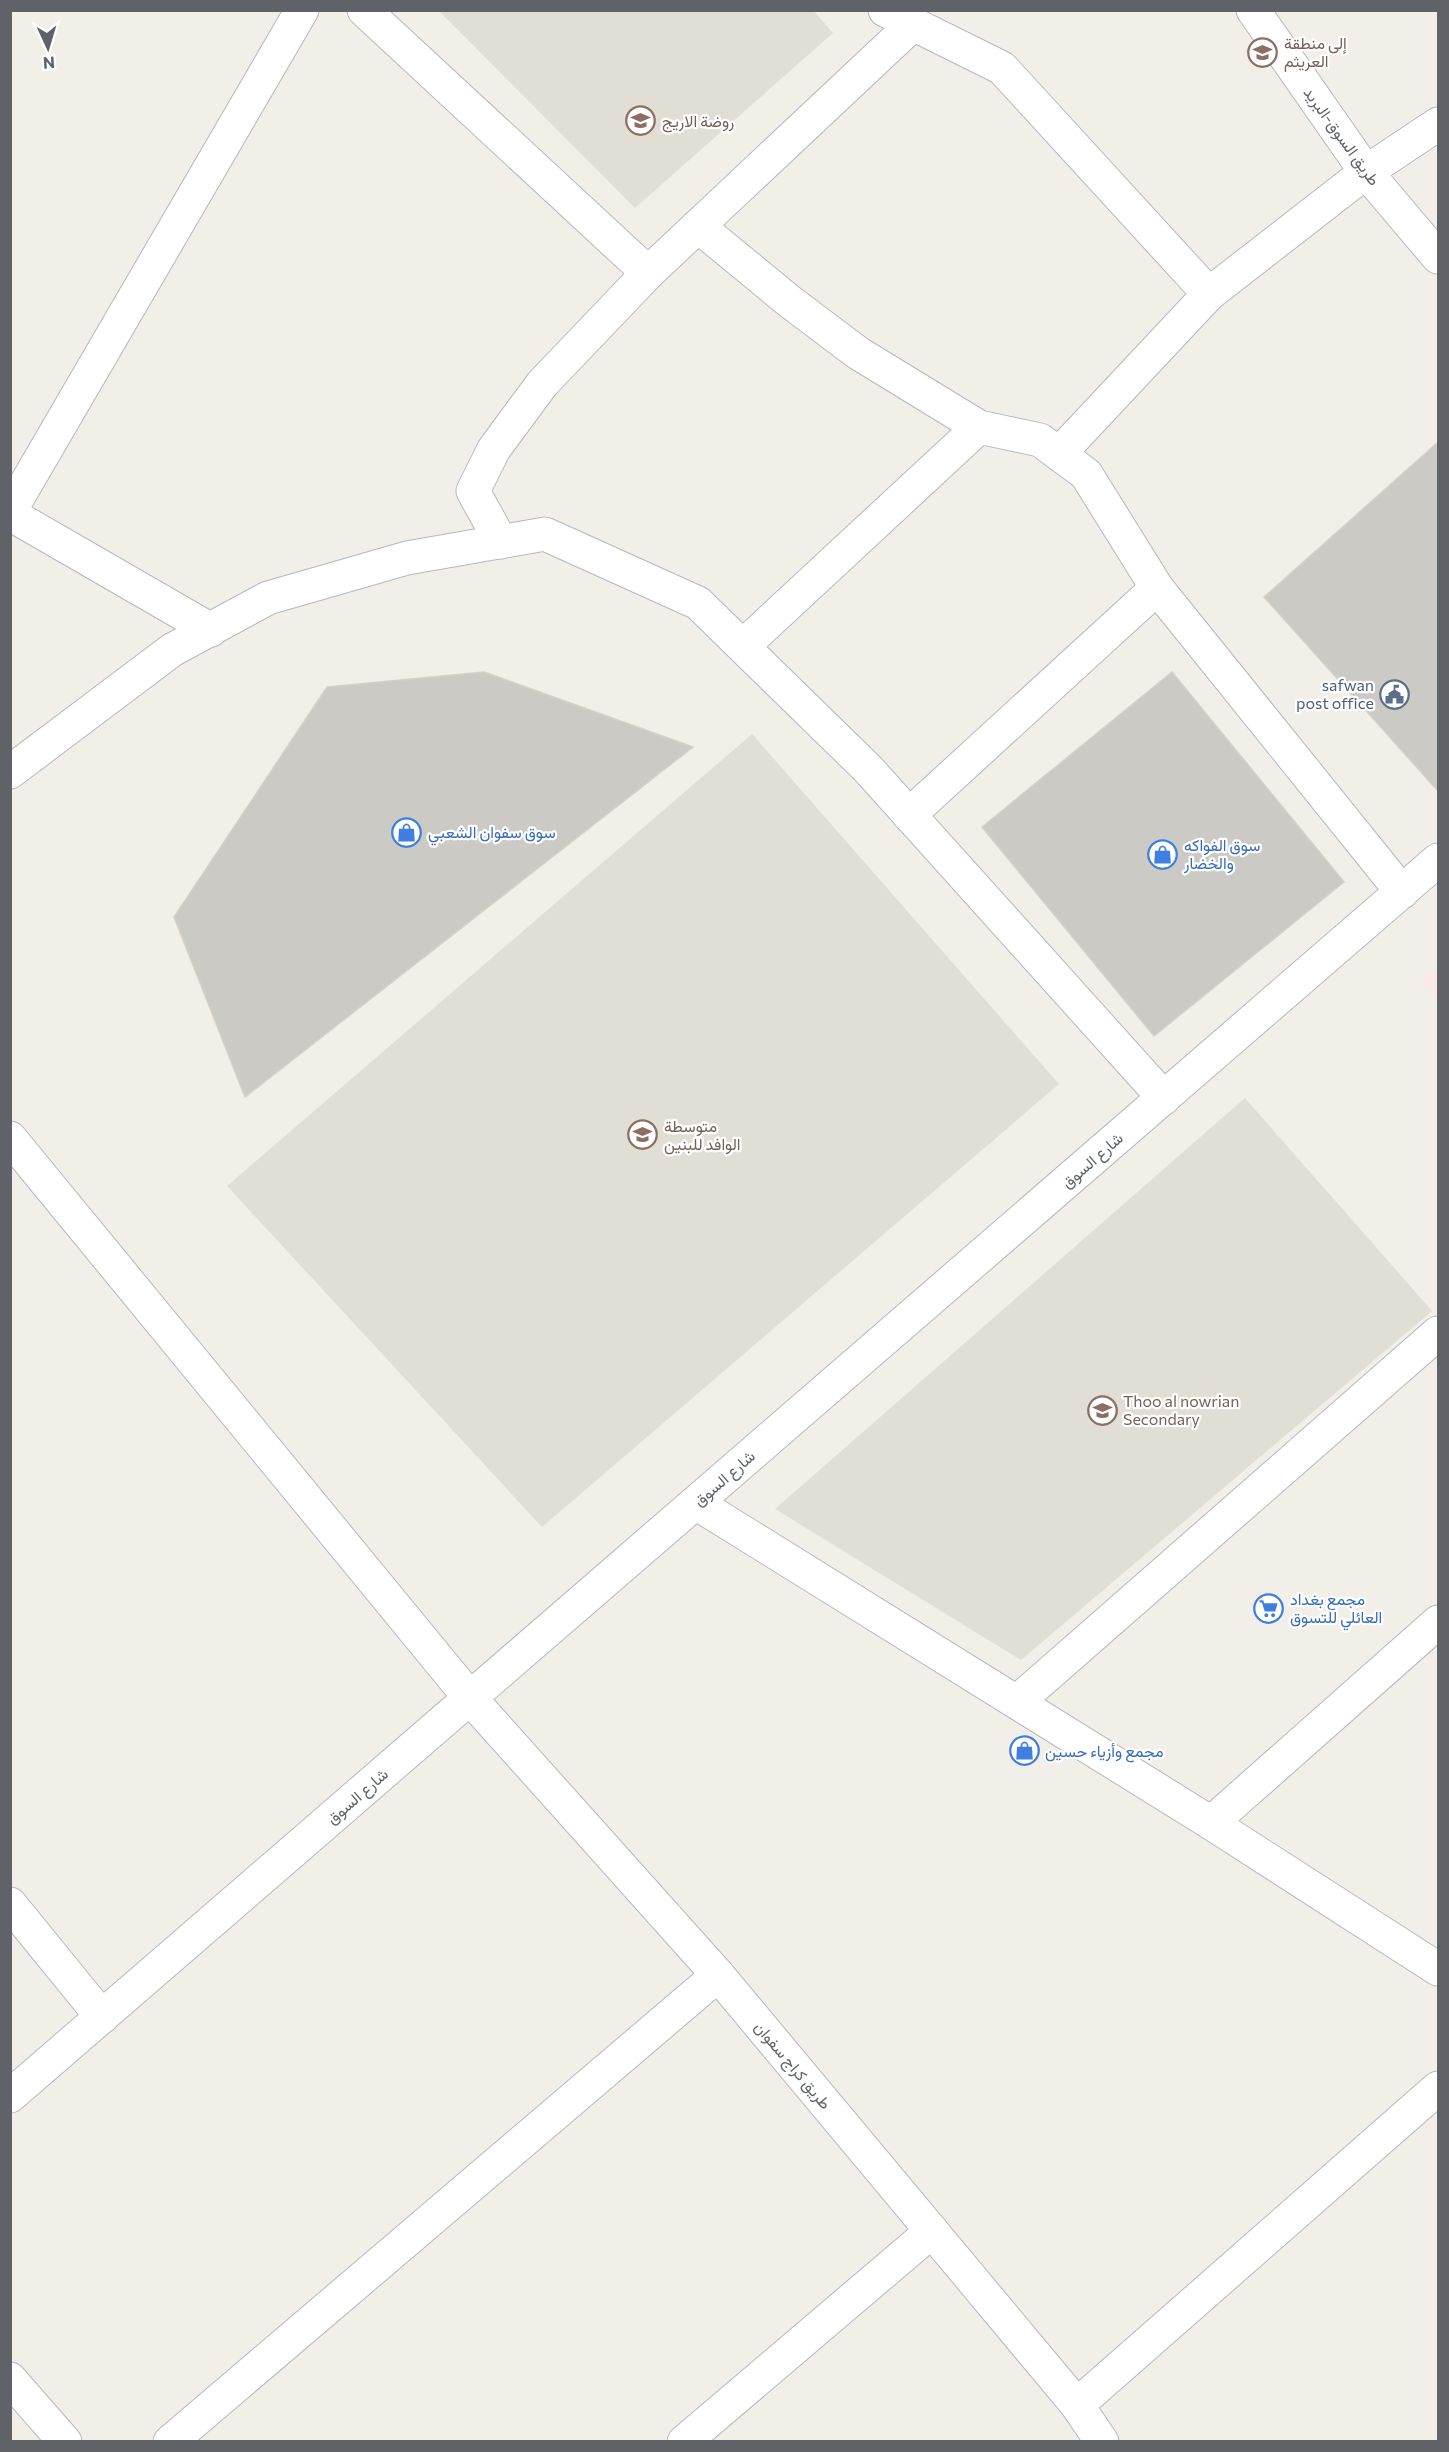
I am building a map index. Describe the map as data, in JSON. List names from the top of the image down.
{
  "streets": {
    "street": ["طريق السوق-البريد", "شارع السوق", "طريق كراج سفوان"]
  },
  "crossings": [
    ["شارع السوق", "طريق كراج سفوان"]
  ],
  "places": {
    "school or university": [
      "إلى منطقة العريثم",
      "روضة الاريج",
      "متوسطة الوافد للبنين",
      "Thoo al nowrian Secondary"
    ],
    "public building": ["safwan post office"],
    "shop": ["سوق سفوان الشعبي", "سوق الفواكه والخضار", "مجمع وأزياء حسين"],
    "supermarket": ["مجمع بغداد العائلي للتسوق"]
  },
  "north": "bottom"
}
